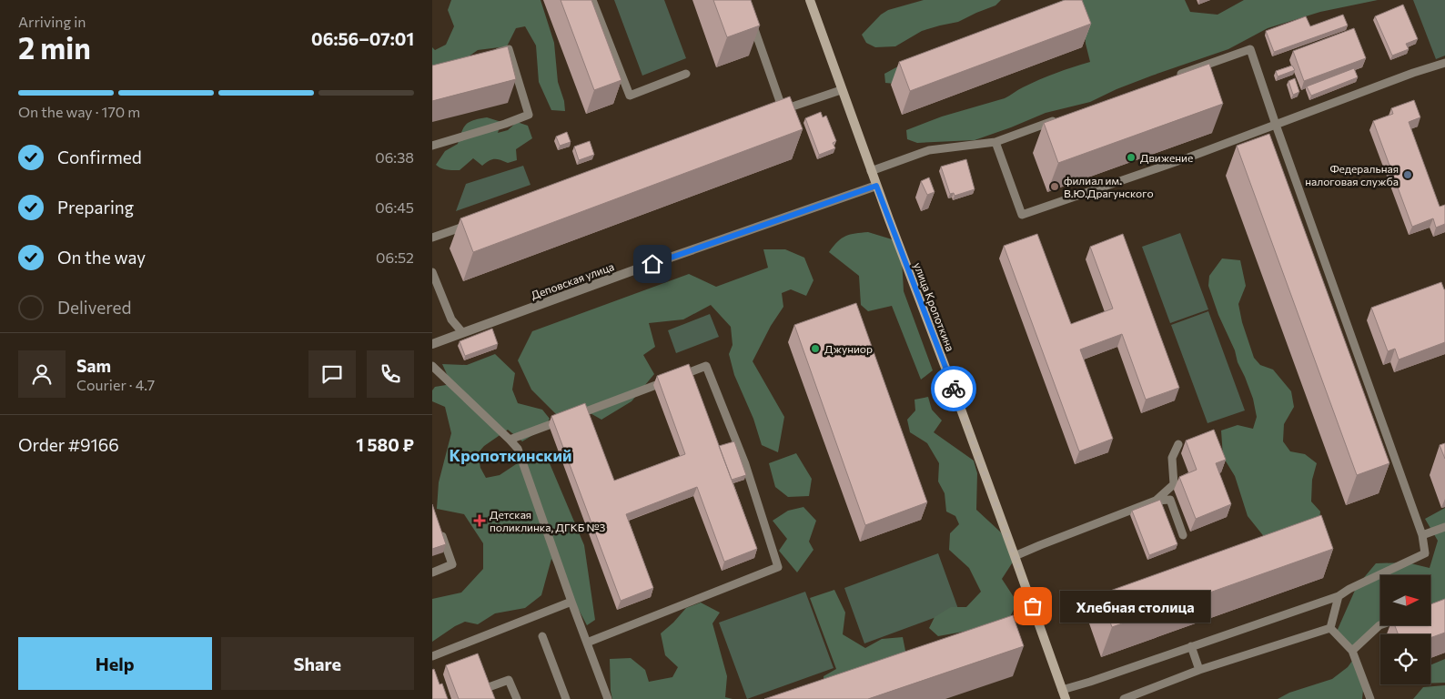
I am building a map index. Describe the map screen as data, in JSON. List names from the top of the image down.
{
  "streets": {
    "main road": ["улица Кропоткина"],
    "street": ["Деповская улица"]
  },
  "crossings": [
    ["Деповская улица", "улица Кропоткина"]
  ],
  "districts": ["Кропоткинский"],
  "places": {
    "other": [
      "Движение",
      "Федеральная налоговая служба",
      "филиал им. В.Ю.Драгунского",
      "Джуниор",
      "Хлебная столица"
    ],
    "health": ["Детская поликлинка, ДГКБ №3"]
  },
  "north": "right",
  "page": {
    "heading": ["2 min", "Arriving in", "06:56–07:01"],
    "panel": [
      "Sam",
      "Courier · 4.7",
      "Order #9166",
      "1 580 ₽"
    ],
    "bar": "On the way · 170 m",
    "list": [
      ["Confirmed", "06:38"],
      ["Preparing", "06:45"],
      ["On the way", "06:52"],
      "Delivered"
    ],
    "bubble": "Хлебная столица",
    "buttons": ["Help", "Share"]
  }
}
